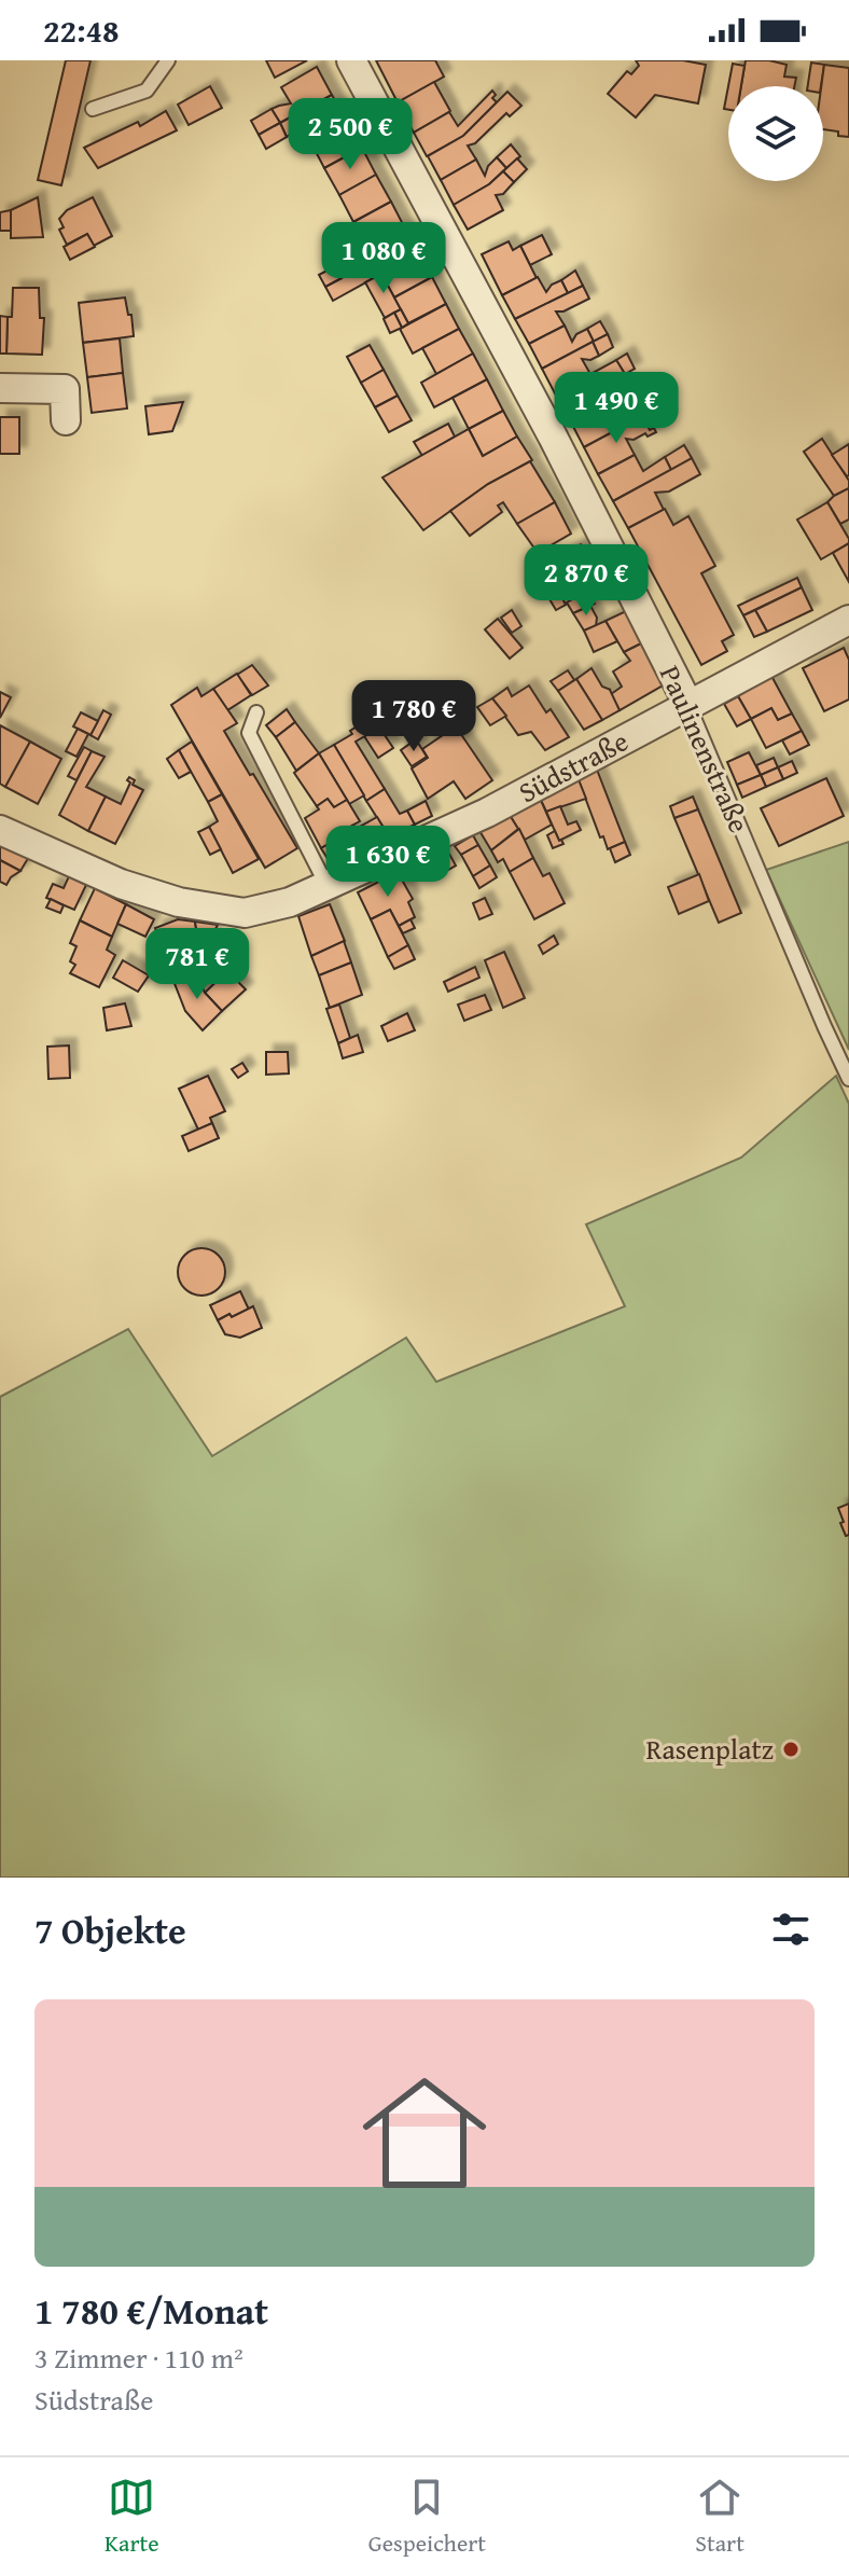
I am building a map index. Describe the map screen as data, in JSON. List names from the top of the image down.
{
  "streets": {
    "street": ["Paulinenstraße", "Südstraße"]
  },
  "crossings": [
    ["Paulinenstraße", "Südstraße"]
  ],
  "places": ["Rasenplatz"],
  "page": {
    "status": "22:48",
    "price": [
      "2 500 €",
      "1 080 €",
      "1 490 €",
      "2 870 €",
      "1 780 €",
      "1 630 €",
      "781 €"
    ],
    "heading": "7 Objekte",
    "list": [
      {
        "name": "1 780 €/Monat",
        "note": "3 Zimmer · 110 m² · Südstraße"
      }
    ],
    "tabs": ["Karte", "Gespeichert", "Start"]
  }
}
